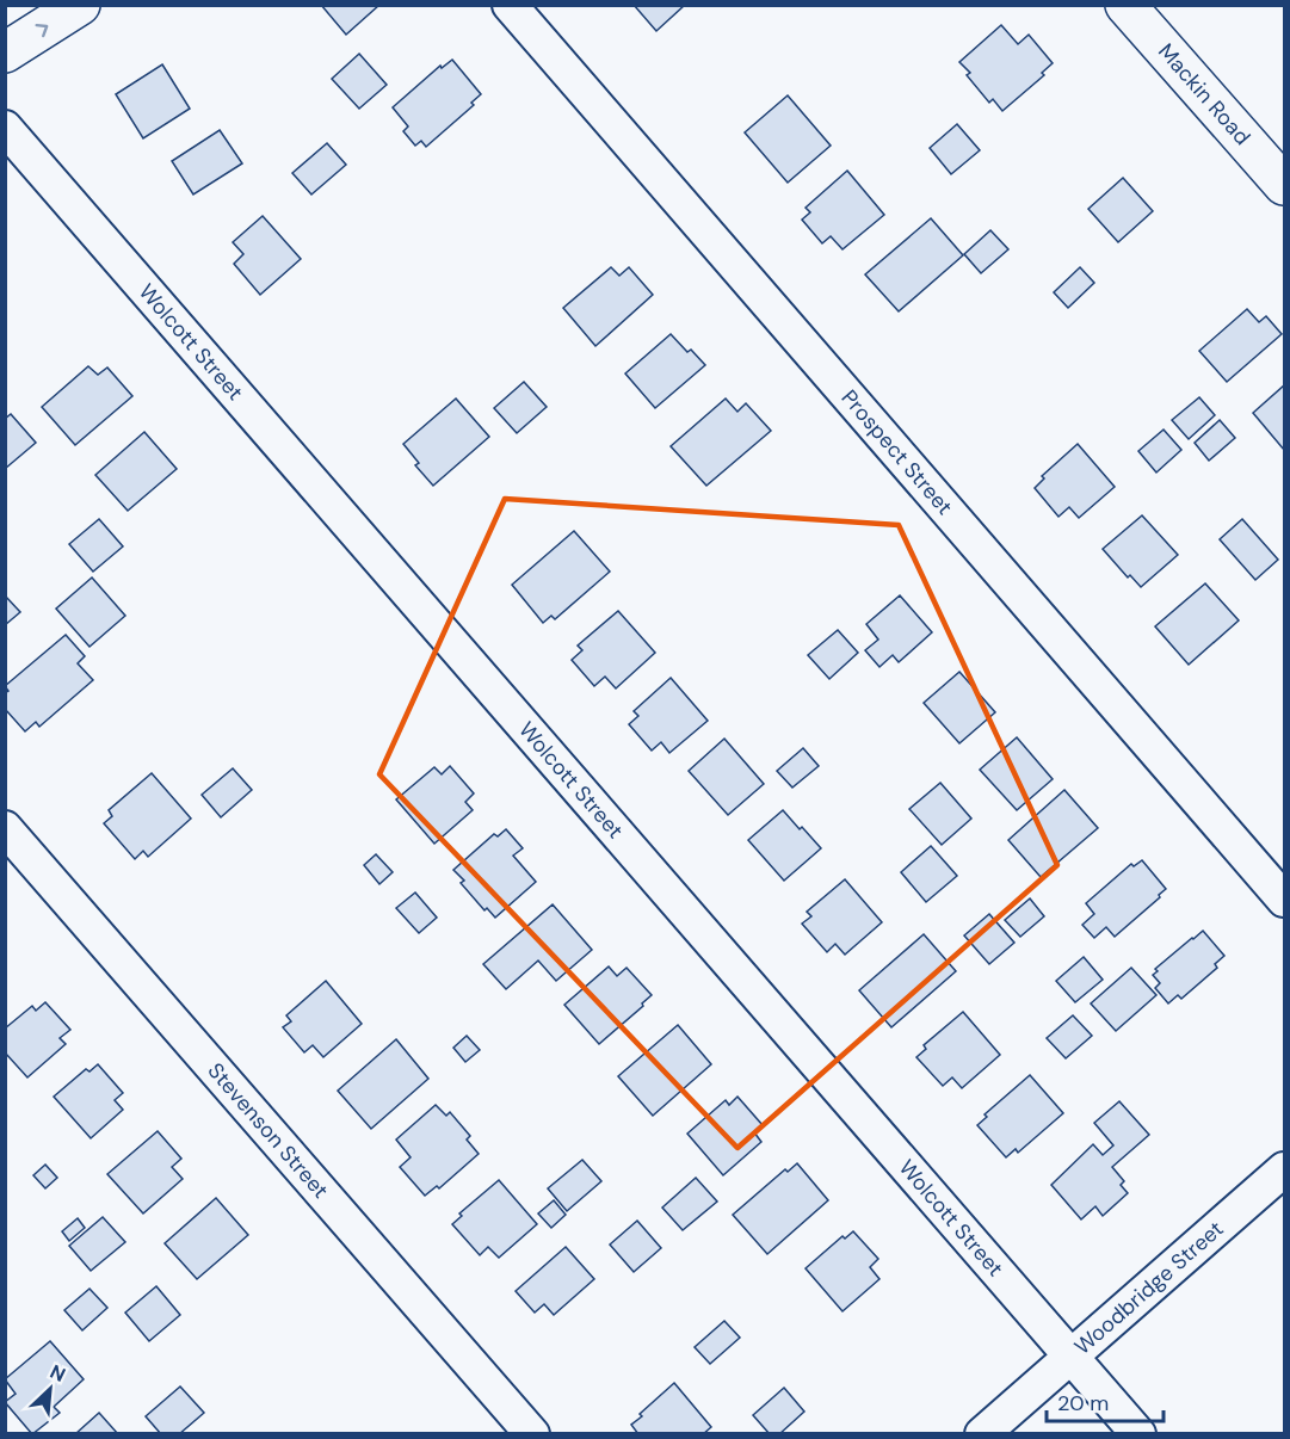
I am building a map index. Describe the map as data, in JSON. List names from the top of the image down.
{
  "streets": {
    "street": [
      "Mackin Road",
      "Wolcott Street",
      "Prospect Street",
      "Stevenson Street",
      "Woodbridge Street"
    ]
  },
  "crossings": [
    ["Wolcott Street", "Woodbridge Street"]
  ],
  "scale_bar": "20 m",
  "north": "top right"
}
